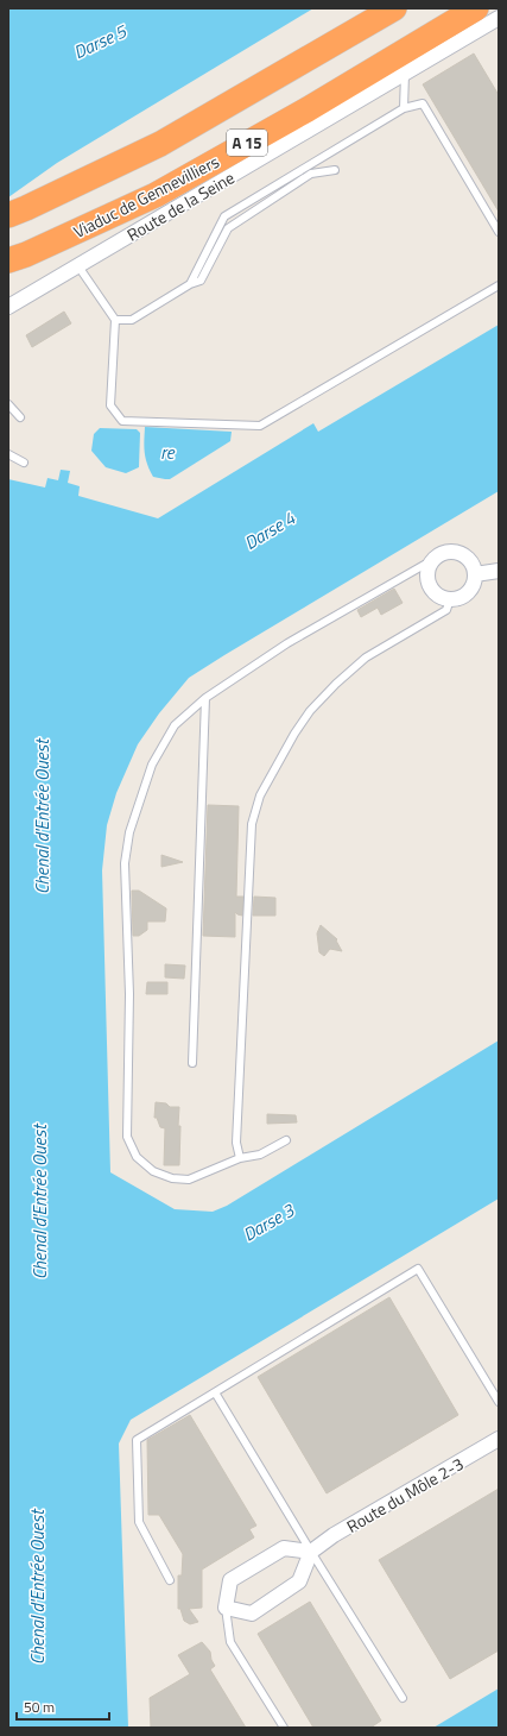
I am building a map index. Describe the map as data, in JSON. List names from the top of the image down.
{
  "streets": {
    "highway": ["A 15", "Viaduc de Gennevilliers"],
    "street": ["Route de la Seine", "Route du Môle 2-3"]
  },
  "water": [
    "Darse 5",
    "re",
    "Darse 4",
    "Chenal d'Entrée Ouest",
    "Darse 3"
  ],
  "scale_bar": "50 m"
}
